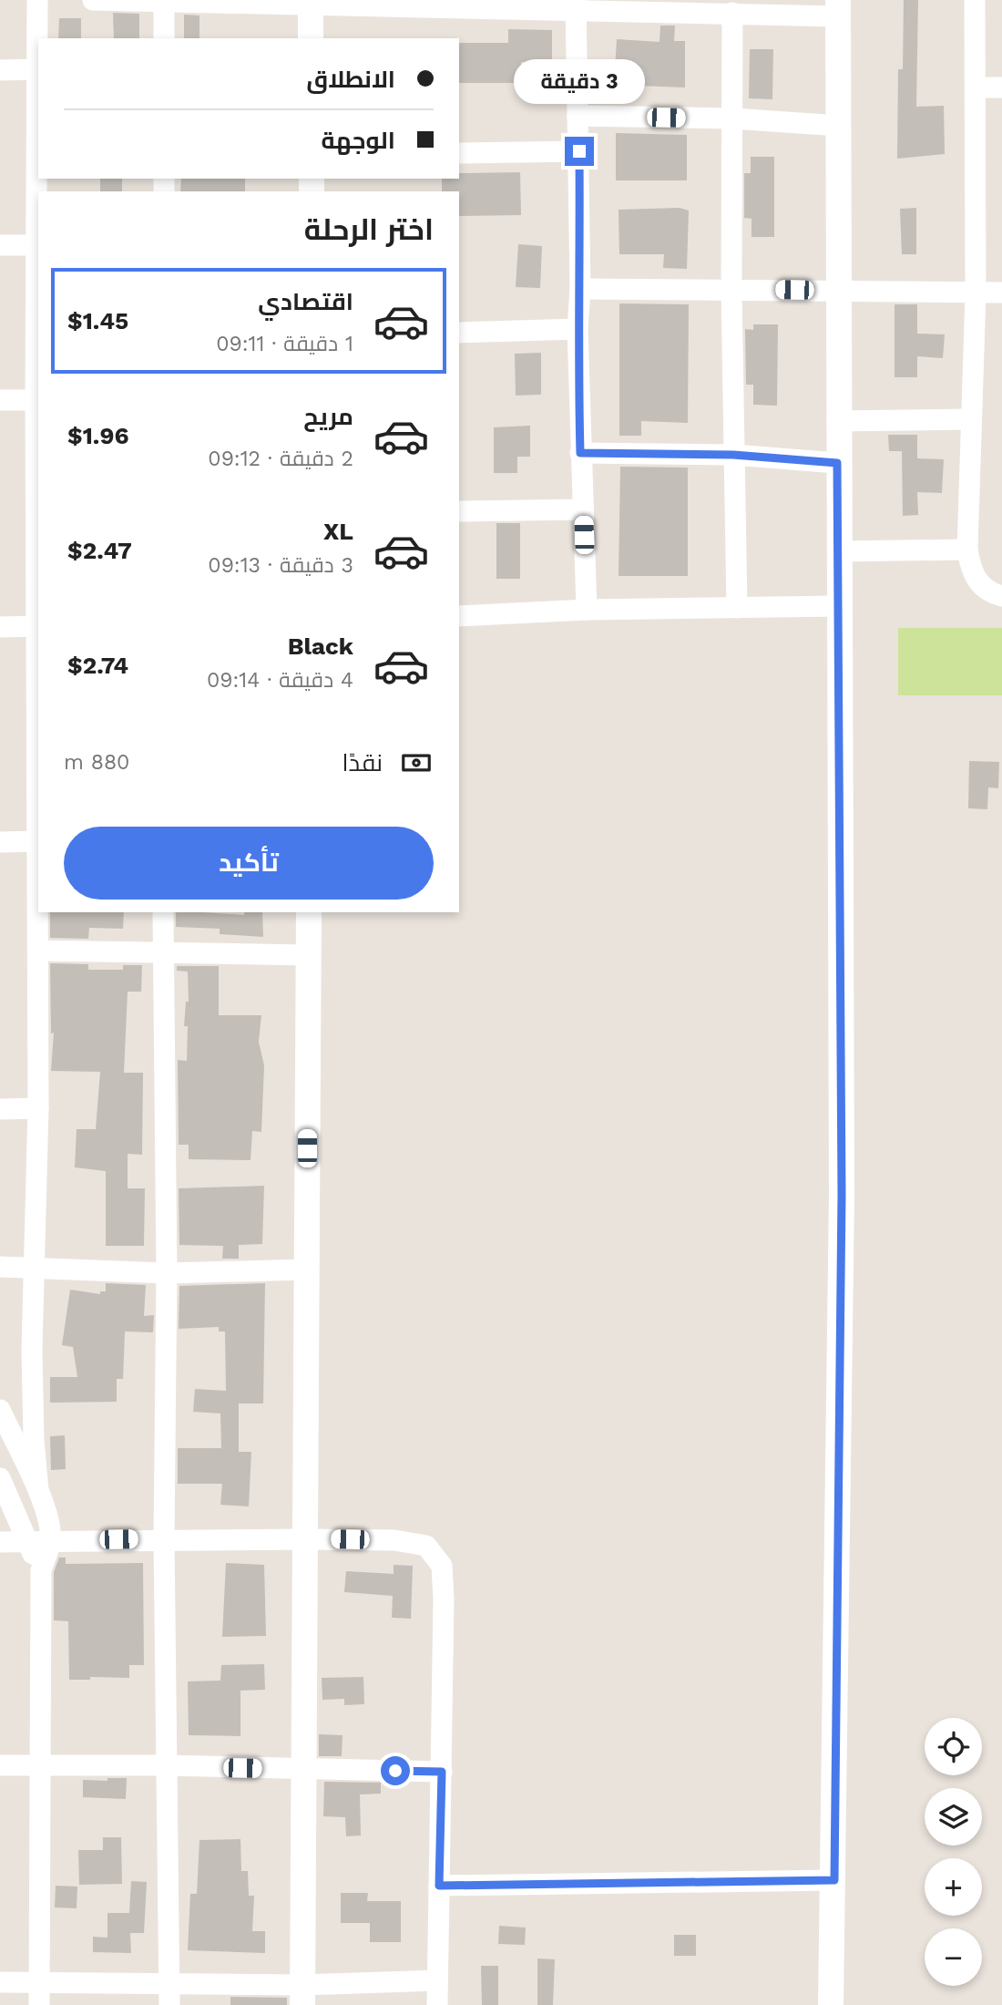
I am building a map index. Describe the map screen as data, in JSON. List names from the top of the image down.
{
  "page": {
    "banner": ["الانطلاق", "الوجهة"],
    "bubble": "3 دقيقة",
    "heading": "اختر الرحلة",
    "list": [
      {
        "name": "اقتصادي",
        "note": "1 دقيقة · 09:11",
        "value": "$1.45"
      },
      {
        "name": "مريح",
        "note": "2 دقيقة · 09:12",
        "value": "$1.96"
      },
      {
        "name": "XL",
        "note": "3 دقيقة · 09:13",
        "value": "$2.47"
      },
      {
        "name": "Black",
        "note": "4 دقيقة · 09:14",
        "value": "$2.74"
      }
    ],
    "pay": ["نقدًا", "880 m"],
    "buttons": "تأكيد",
    "map_buttons": ["+", "−"]
  }
}
